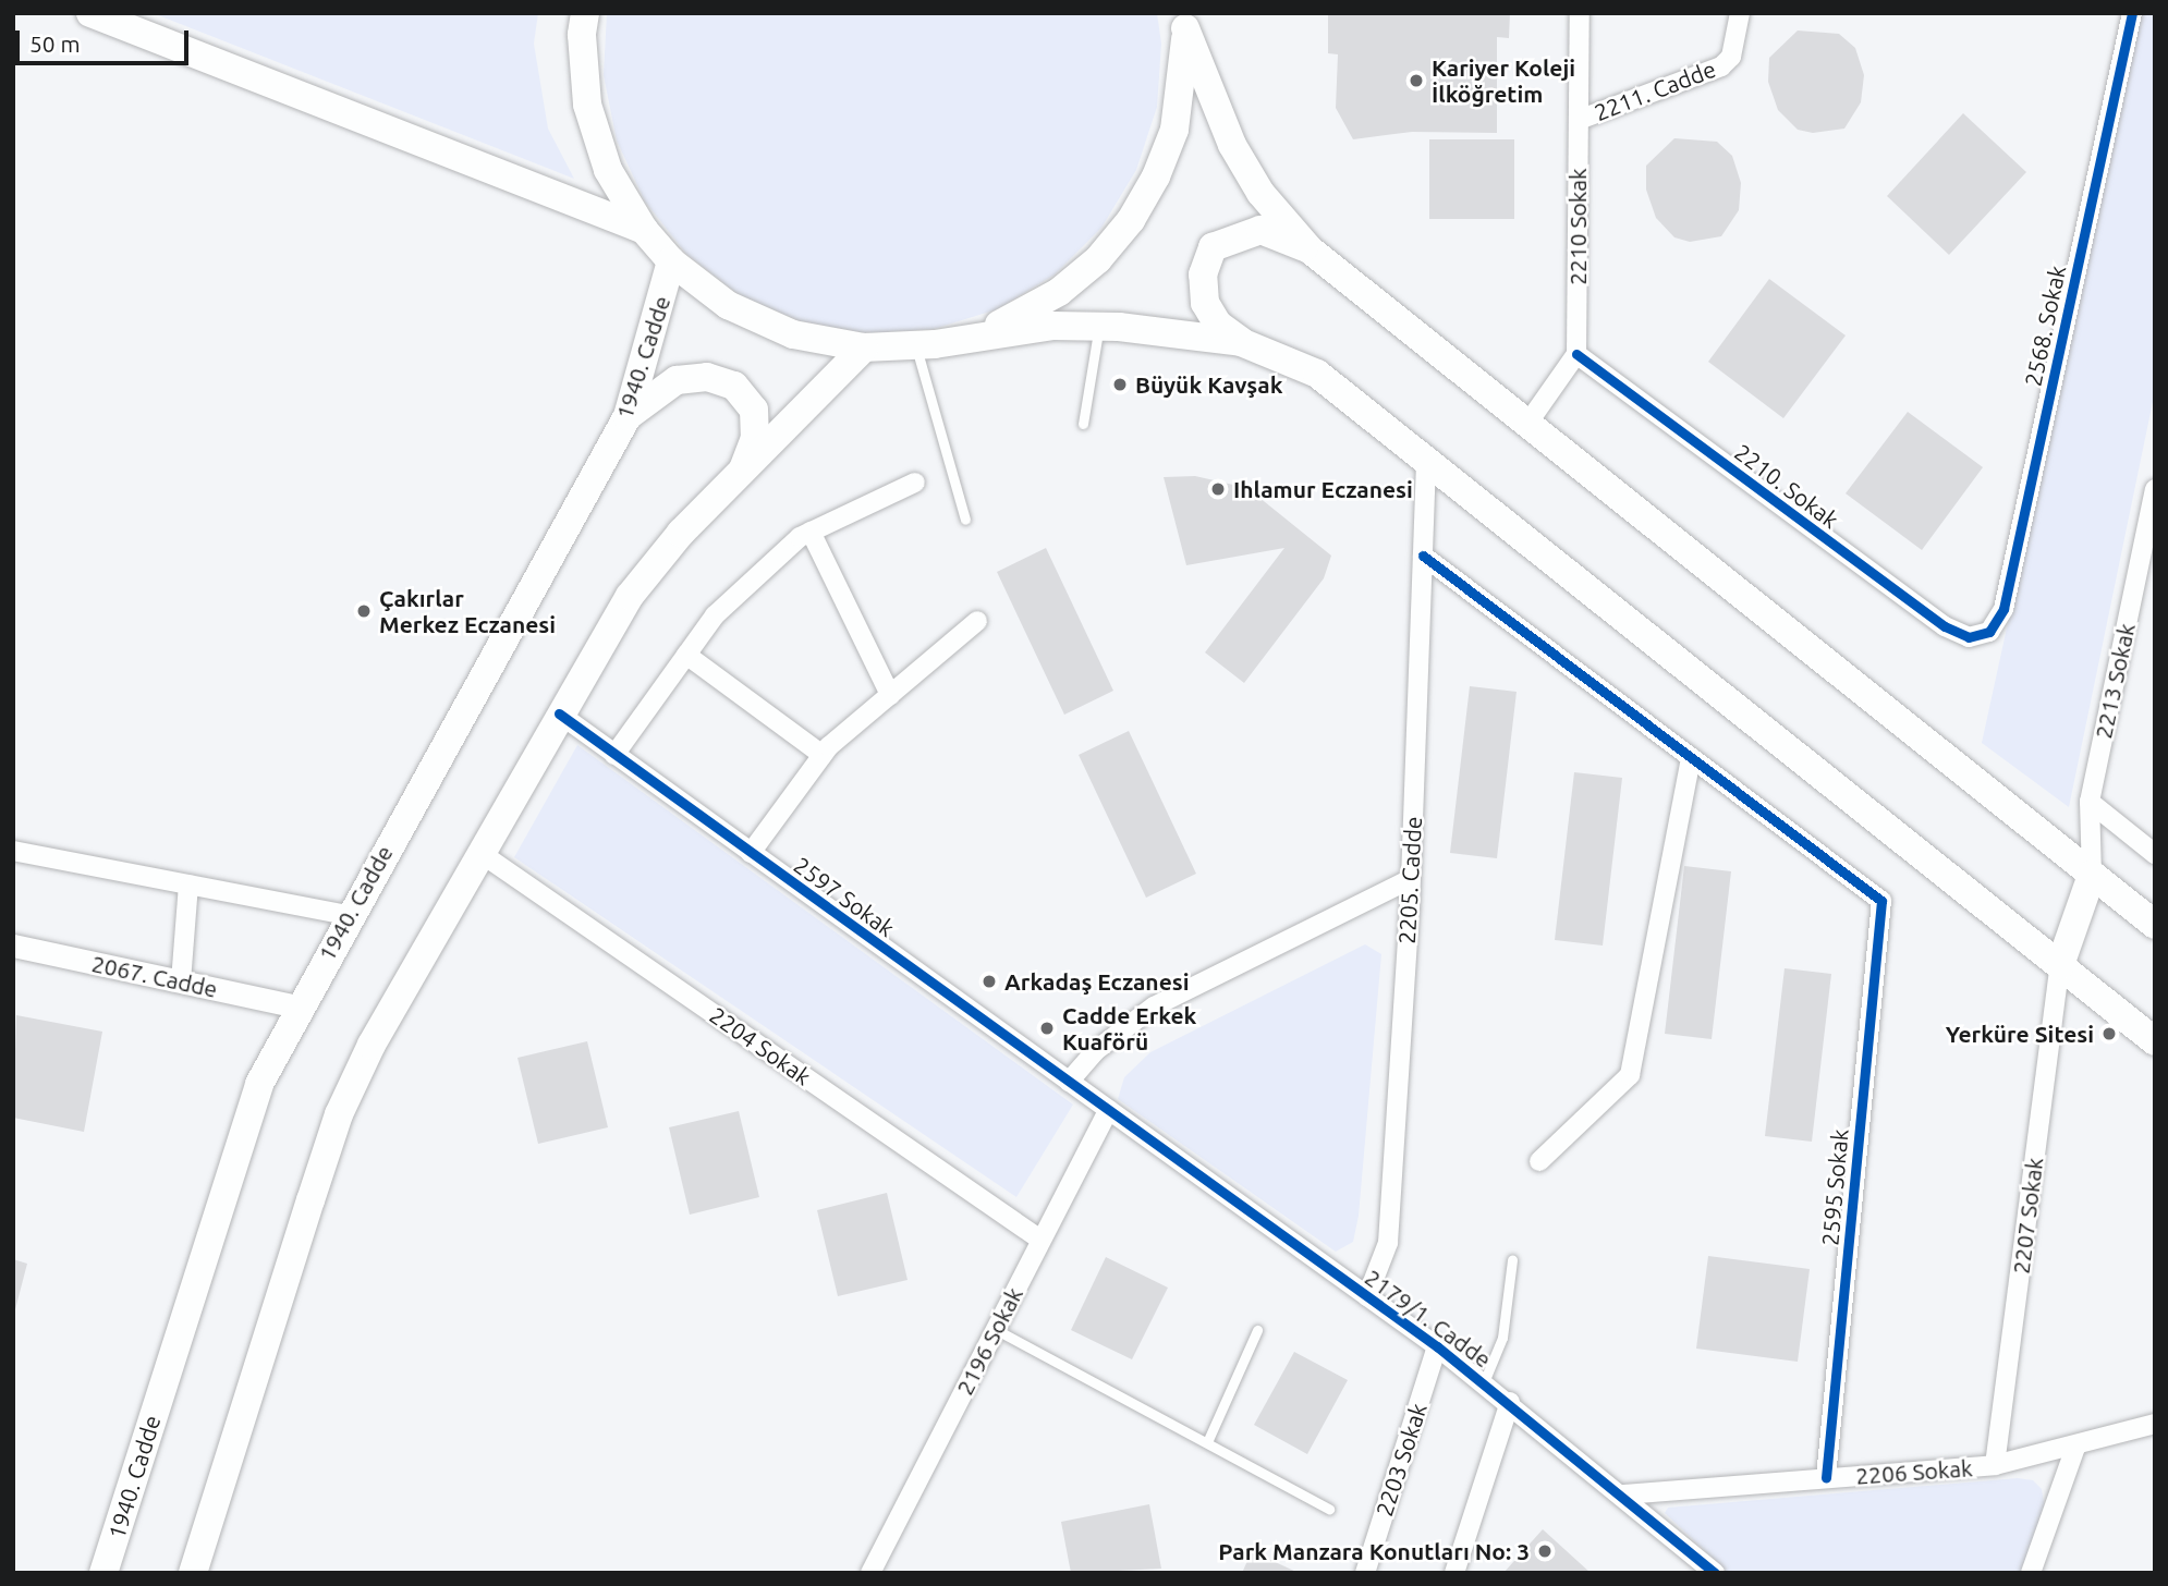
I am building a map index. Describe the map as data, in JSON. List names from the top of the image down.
{
  "streets": {
    "main road": ["1940. Cadde"],
    "street": [
      "2211. Cadde",
      "2210 Sokak",
      "2568. Sokak",
      "2210. Sokak",
      "2213 Sokak",
      "2205. Cadde",
      "2597 Sokak",
      "2067. Cadde",
      "2204 Sokak",
      "2595 Sokak",
      "2207 Sokak",
      "2179/1. Cadde",
      "2196 Sokak",
      "2203 Sokak",
      "2206 Sokak"
    ]
  },
  "crossings": [
    ["2211. Cadde", "2210 Sokak"],
    ["2210 Sokak", "2210. Sokak"],
    ["2568. Sokak", "2210. Sokak"],
    ["1940. Cadde", "2067. Cadde"],
    ["2205. Cadde", "2179/1. Cadde"],
    ["2597 Sokak", "2179/1. Cadde"],
    ["2597 Sokak", "2196 Sokak"],
    ["2204 Sokak", "2196 Sokak"],
    ["2595 Sokak", "2206 Sokak"],
    ["2207 Sokak", "2206 Sokak"],
    ["2179/1. Cadde", "2196 Sokak"],
    ["2179/1. Cadde", "2203 Sokak"],
    ["2179/1. Cadde", "2206 Sokak"]
  ],
  "places": [
    "Kariyer Koleji İlköğretim",
    "Büyük Kavşak",
    "Ihlamur Eczanesi",
    "Çakırlar Merkez Eczanesi",
    "Arkadaş Eczanesi",
    "Cadde Erkek Kuaförü",
    "Yerküre Sitesi",
    "Park Manzara Konutları No: 3"
  ],
  "scale_bar": "50 m"
}
